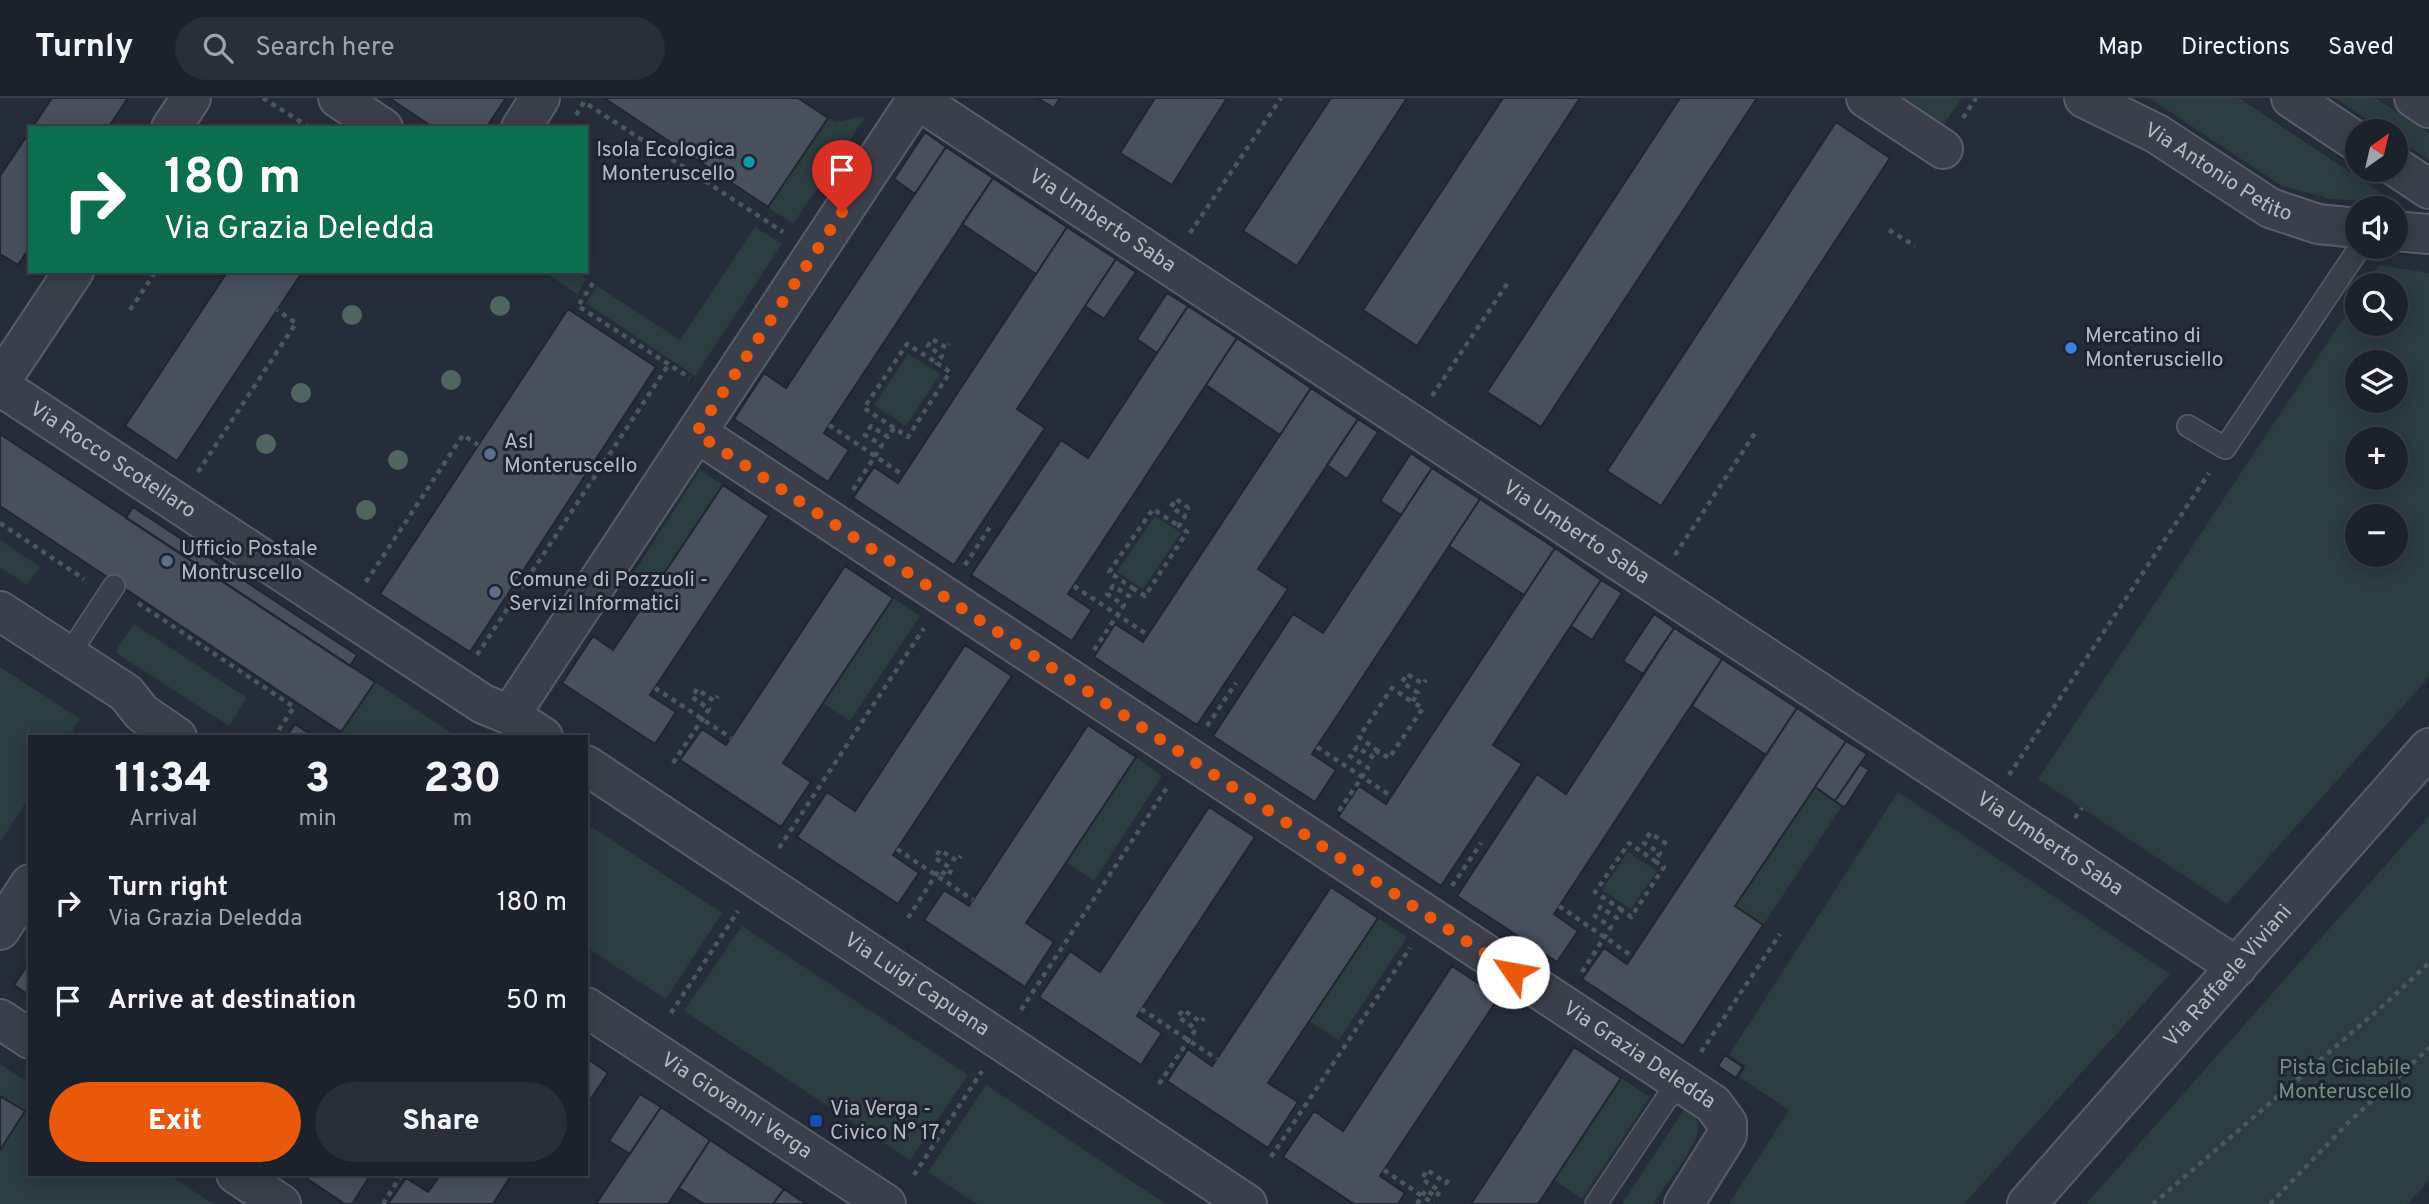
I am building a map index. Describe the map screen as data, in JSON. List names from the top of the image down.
{
  "streets": {
    "street": [
      "Via Antonio Petito",
      "Via Umberto Saba",
      "Via Rocco Scotellaro",
      "Via Raffaele Viviani",
      "Via Luigi Capuana",
      "Via Grazia Deledda",
      "Via Giovanni Verga"
    ]
  },
  "crossings": [
    ["Via Umberto Saba", "Via Raffaele Viviani"]
  ],
  "parks": ["Pista Ciclabile Monteruscello"],
  "places": {
    "other": [
      "Isola Ecologica Monteruscello",
      "Mercatino di Monterusciello",
      "Asl Monteruscello",
      "Ufficio Postale Montruscello",
      "Comune di Pozzuoli - Servizi Informatici"
    ],
    "transit": ["Via Verga - Civico N° 17"]
  },
  "north": "top right",
  "page": {
    "header": "Turnly",
    "search": "Search here",
    "nav": ["Map", "Directions", "Saved"],
    "map_buttons": ["+", "−"],
    "turn": ["180 m", "Via Grazia Deledda"],
    "eta": [
      "11:34",
      "Arrival",
      "3",
      "min",
      "230",
      "m"
    ],
    "list": [
      {
        "name": "Turn right",
        "note": "Via Grazia Deledda",
        "value": "180 m"
      },
      {
        "name": "Arrive at destination",
        "value": "50 m"
      }
    ],
    "buttons": ["Exit", "Share"]
  }
}
